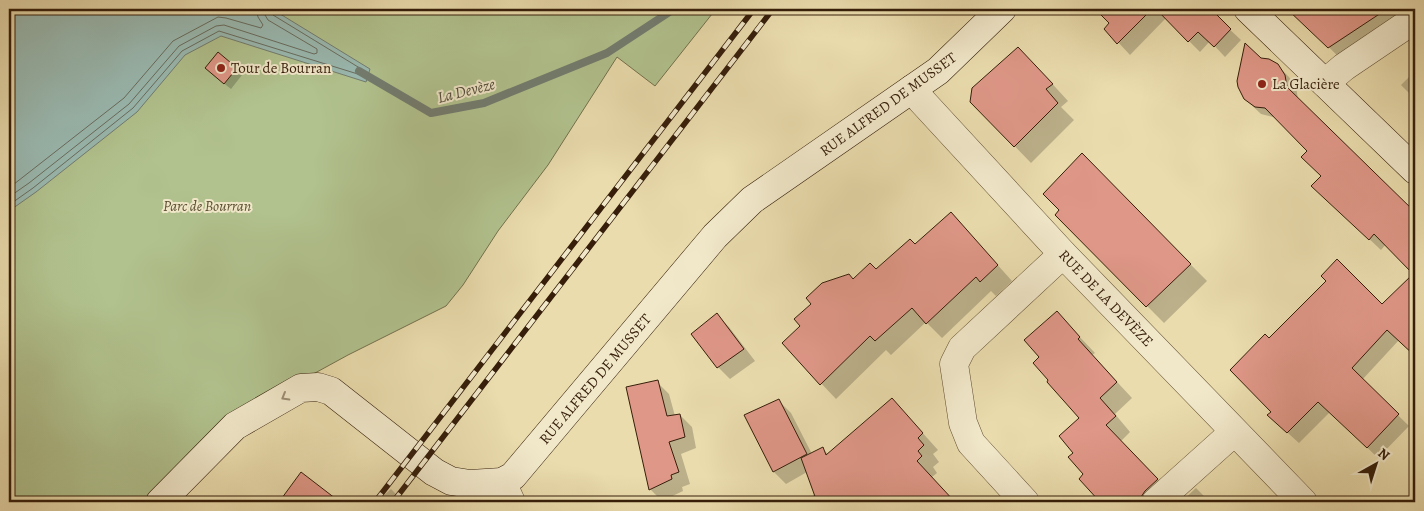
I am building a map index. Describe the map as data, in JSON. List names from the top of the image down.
{
  "streets": {
    "street": ["RUE ALFRED DE MUSSET", "RUE DE LA DEVÈZE"]
  },
  "crossings": [
    ["RUE ALFRED DE MUSSET", "RUE DE LA DEVÈZE"]
  ],
  "water": ["La Devèze"],
  "parks": ["Parc de Bourran"],
  "places": ["Tour de Bourran", "La Glacière"],
  "north": "top right"
}
